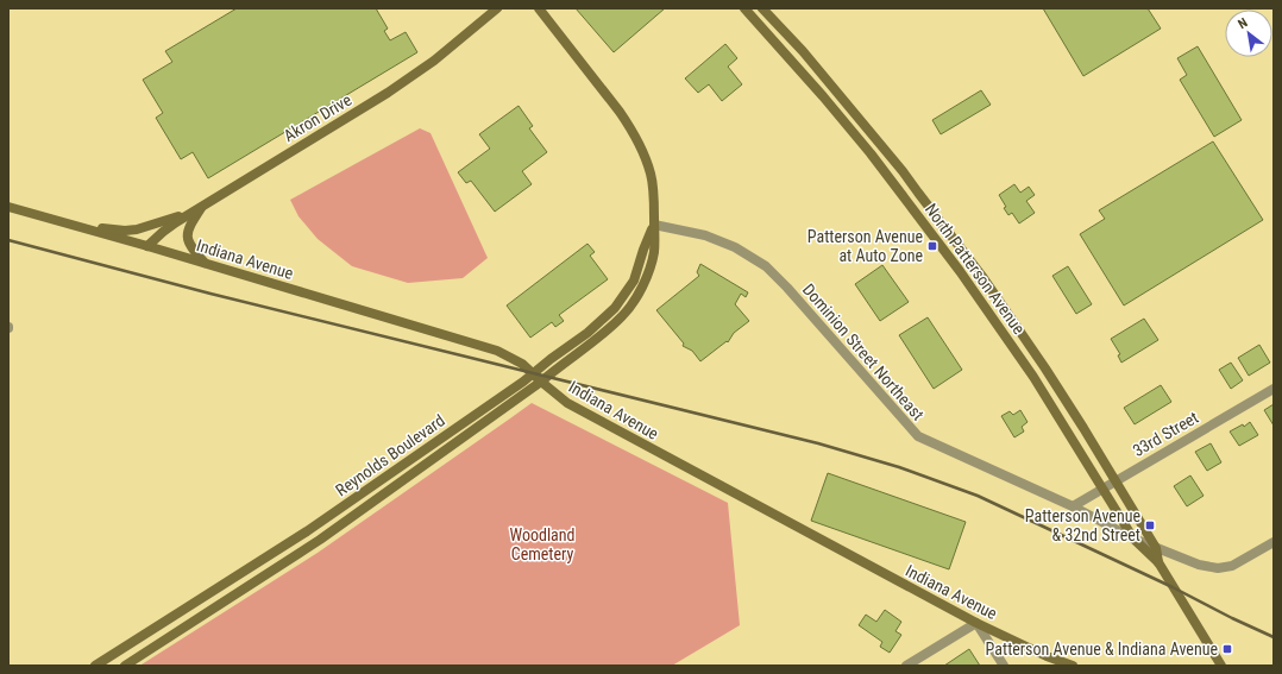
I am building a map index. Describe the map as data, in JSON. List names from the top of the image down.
{
  "streets": {
    "main road": [
      "Akron Drive",
      "Indiana Avenue",
      "North Patterson Avenue",
      "Reynolds Boulevard"
    ],
    "street": ["Dominion Street Northeast", "33rd Street"]
  },
  "crossings": [
    ["Akron Drive", "Indiana Avenue"],
    ["Indiana Avenue", "Reynolds Boulevard"],
    ["North Patterson Avenue", "Dominion Street Northeast"],
    ["North Patterson Avenue", "33rd Street"],
    ["Dominion Street Northeast", "33rd Street"],
    ["Dominion Street Northeast", "Reynolds Boulevard"]
  ],
  "parks": ["Woodland Cemetery"],
  "places": {
    "transit": ["Patterson Avenue at Auto Zone", "Patterson Avenue & 32nd Street", "Patterson Avenue & Indiana Avenue"]
  },
  "north": "top left"
}
